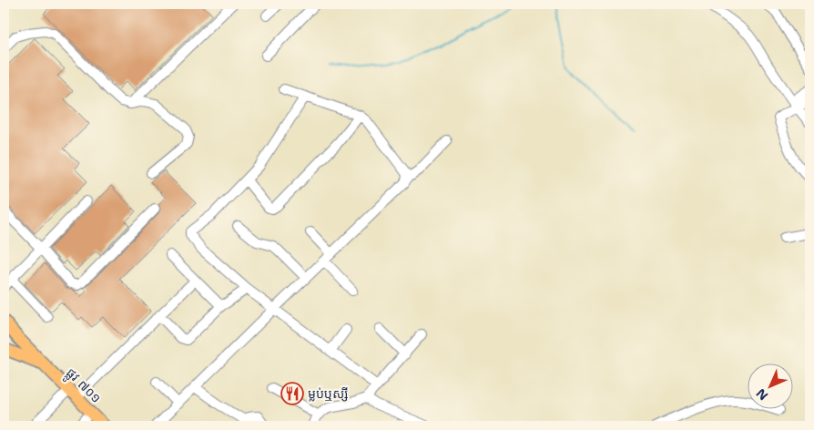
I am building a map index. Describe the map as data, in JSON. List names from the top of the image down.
{
  "streets": {
    "main road": ["ផ្លូវ ៧០១"]
  },
  "places": {
    "restaurant": ["ម្លប់ឬស្សី"]
  },
  "north": "bottom left"
}
